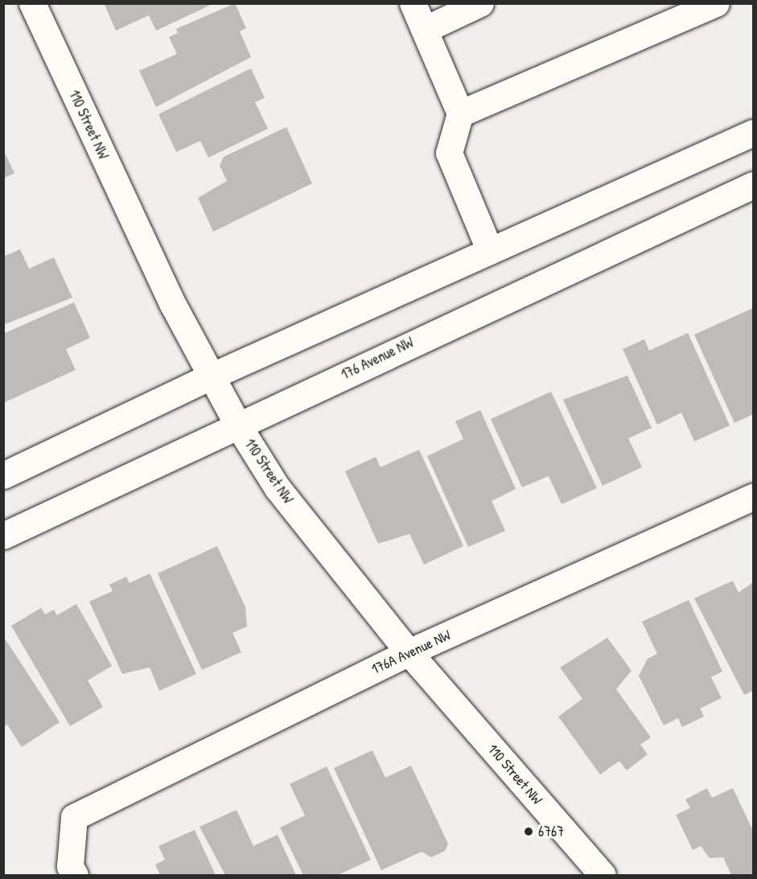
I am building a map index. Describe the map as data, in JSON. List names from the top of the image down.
{
  "streets": {
    "street": ["110 Street NW", "176 Avenue NW", "176A Avenue NW"]
  },
  "crossings": [
    ["110 Street NW", "176 Avenue NW"],
    ["110 Street NW", "176A Avenue NW"]
  ],
  "places": ["6767"]
}
